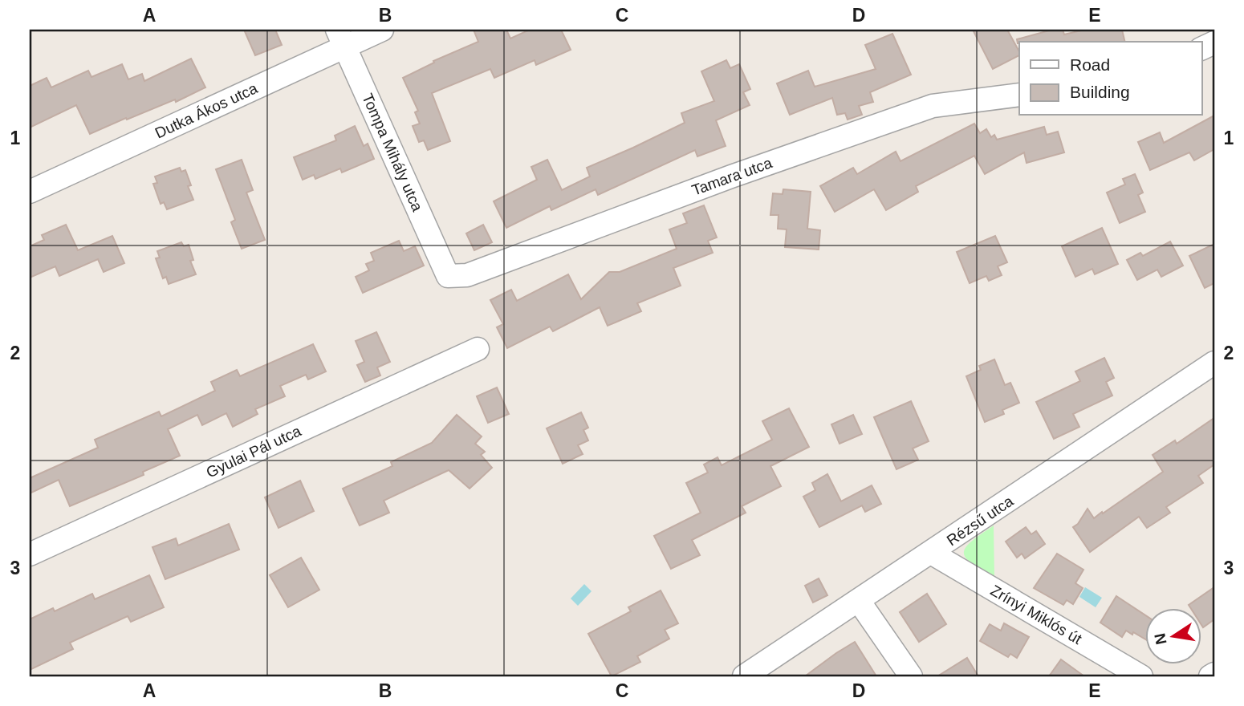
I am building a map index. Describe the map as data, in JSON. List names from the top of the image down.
{
  "streets": {
    "street": [
      "Dutka Ákos utca",
      "Tompa Mihály utca",
      "Tamara utca",
      "Gyulai Pál utca",
      "Rézsű utca",
      "Zrínyi Miklós út"
    ]
  },
  "crossings": [
    ["Dutka Ákos utca", "Tompa Mihály utca"],
    ["Tompa Mihály utca", "Tamara utca"],
    ["Rézsű utca", "Zrínyi Miklós út"]
  ],
  "legend": ["Road", "Building"],
  "north": "left",
  "grid": {
    "columns": [
      "A",
      "B",
      "C",
      "D",
      "E"
    ],
    "rows": ["1", "2", "3"]
  }
}
